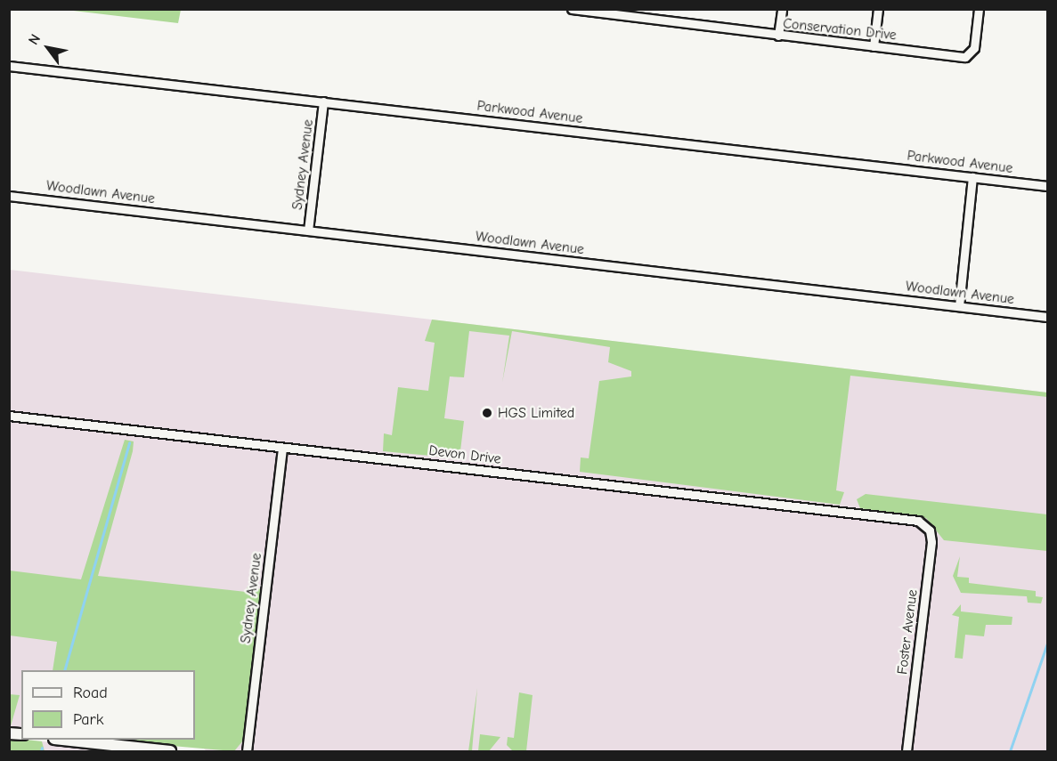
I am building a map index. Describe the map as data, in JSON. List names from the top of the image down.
{
  "streets": {
    "street": [
      "Conservation Drive",
      "Parkwood Avenue",
      "Sydney Avenue",
      "Woodlawn Avenue",
      "Devon Drive",
      "Foster Avenue"
    ]
  },
  "crossings": [
    ["Parkwood Avenue", "Sydney Avenue"],
    ["Sydney Avenue", "Woodlawn Avenue"],
    ["Sydney Avenue", "Devon Drive"],
    ["Devon Drive", "Foster Avenue"]
  ],
  "places": ["HGS Limited"],
  "legend": ["Road", "Park"],
  "north": "top left"
}
